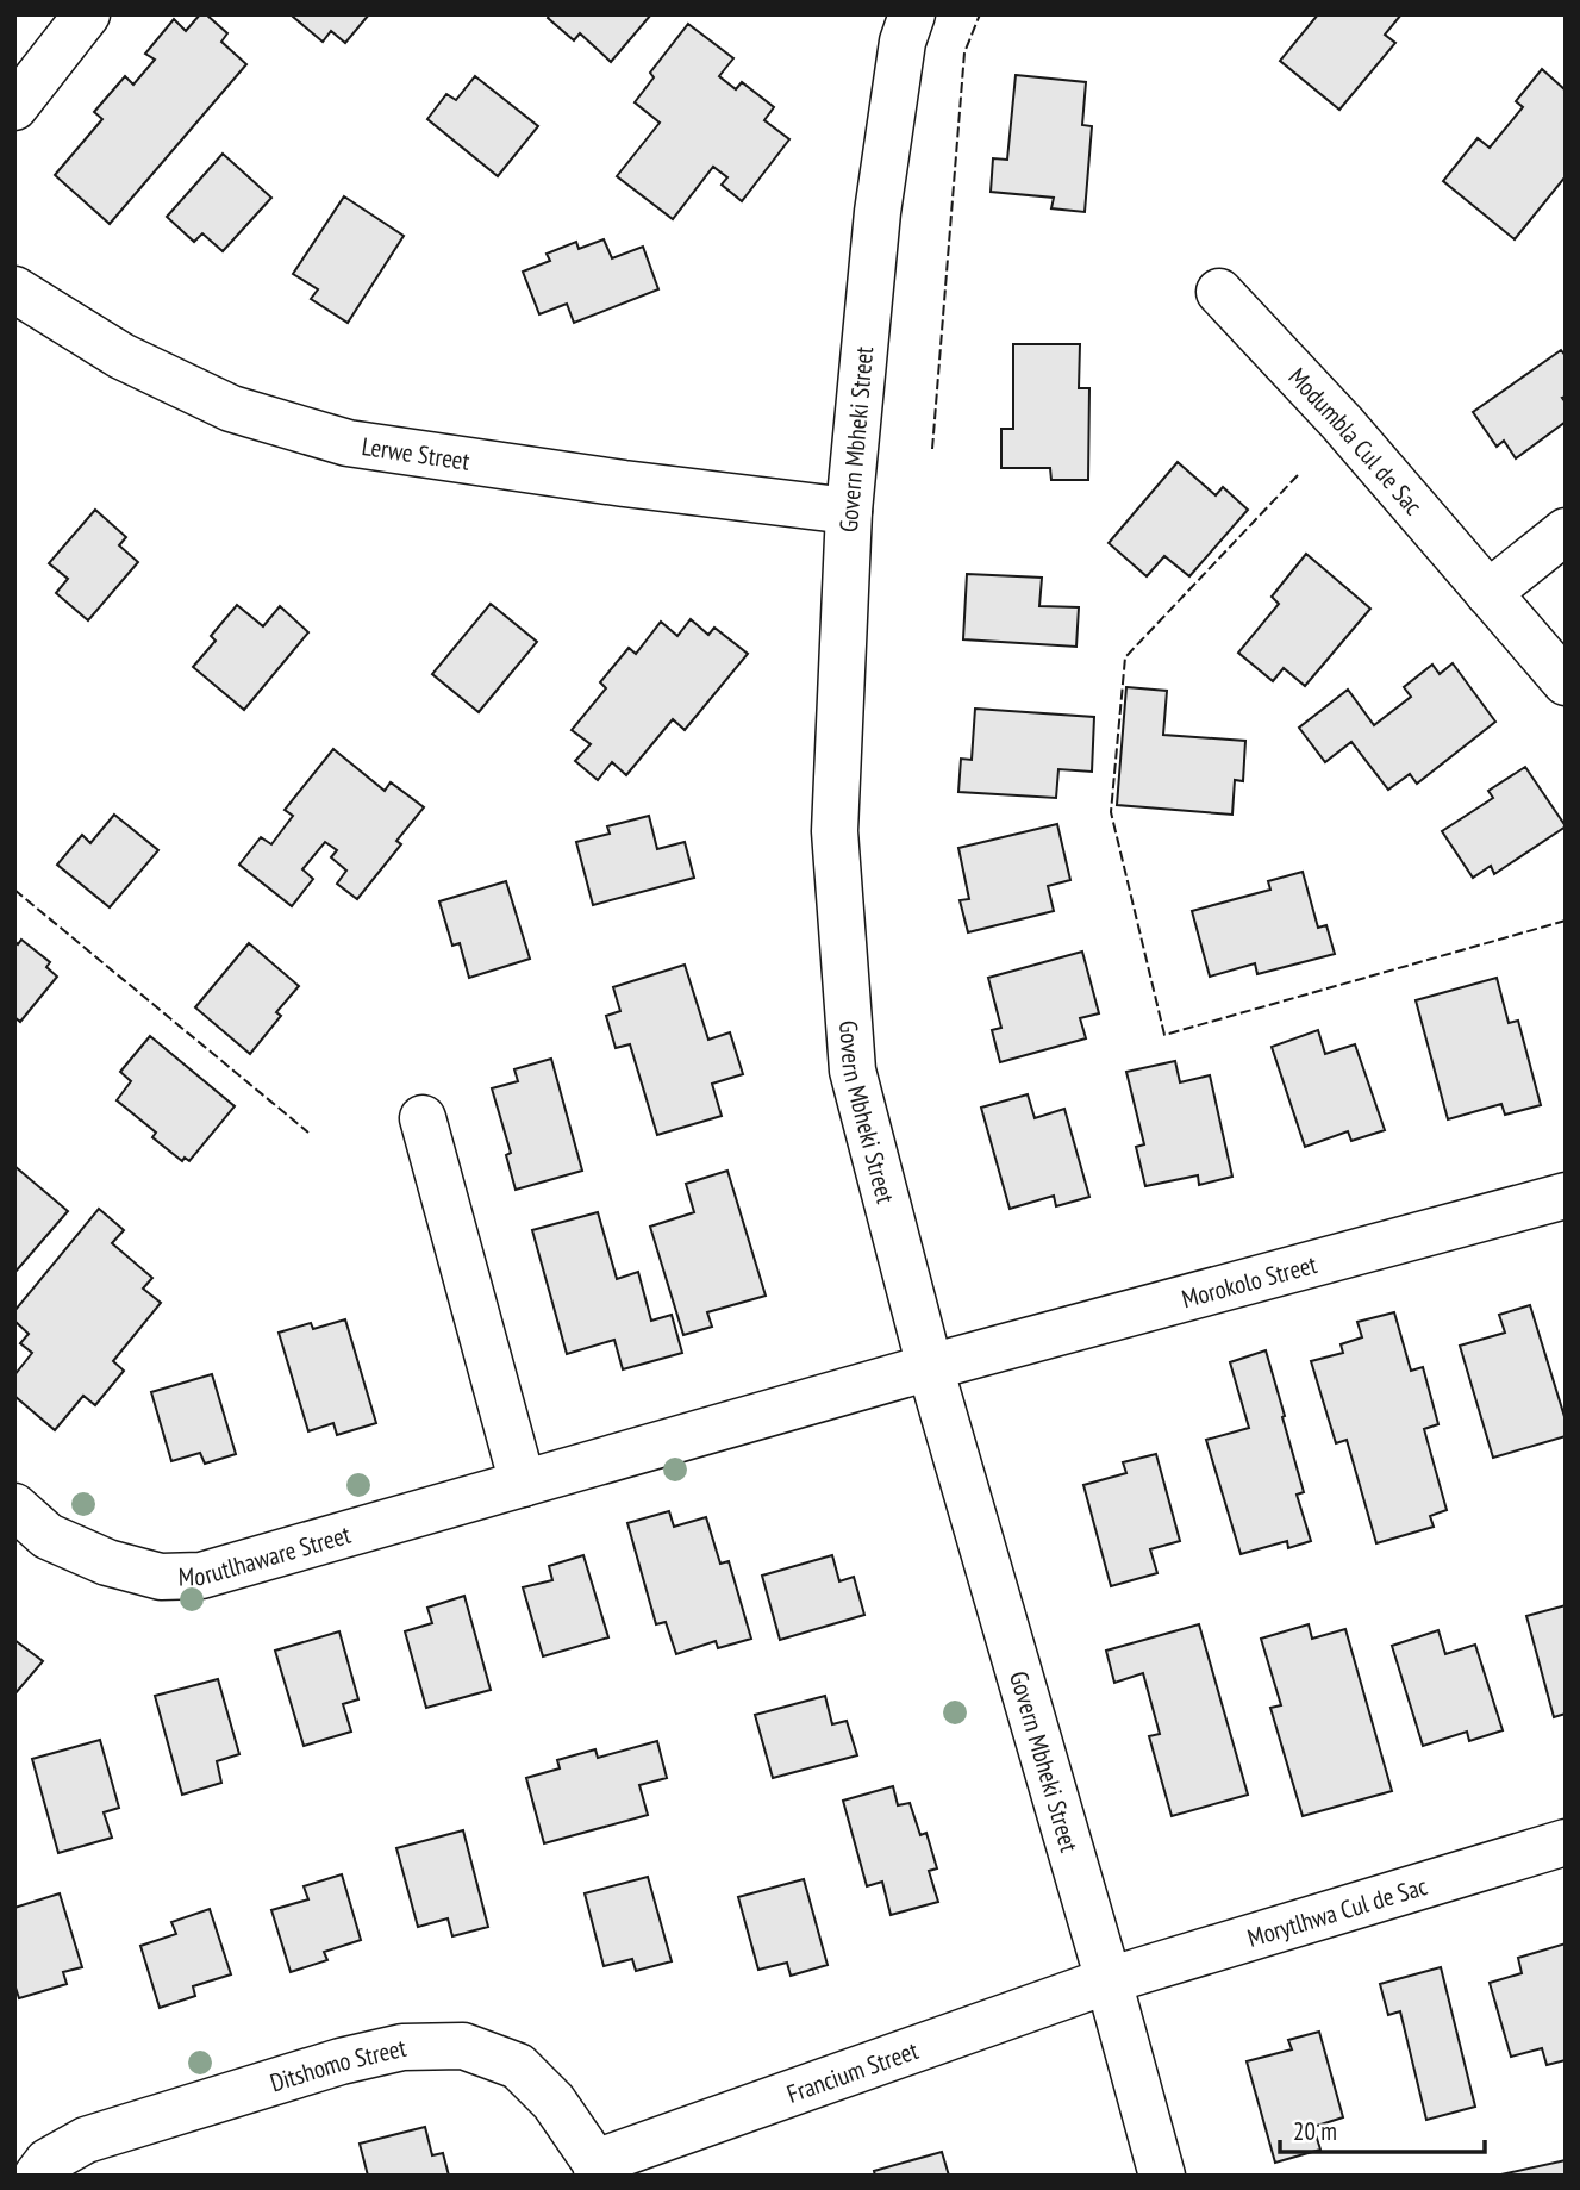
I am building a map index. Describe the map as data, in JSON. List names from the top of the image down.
{
  "streets": {
    "street": [
      "Govern Mbheki Street",
      "Modumbla Cul de Sac",
      "Lerwe Street",
      "Morokolo Street",
      "Morutlhaware Street",
      "Morytlhwa Cul de Sac",
      "Ditshomo Street",
      "Francium Street"
    ]
  },
  "crossings": [
    ["Govern Mbheki Street", "Lerwe Street"],
    ["Govern Mbheki Street", "Morokolo Street"],
    ["Govern Mbheki Street", "Morutlhaware Street"],
    ["Govern Mbheki Street", "Morytlhwa Cul de Sac"],
    ["Govern Mbheki Street", "Francium Street"],
    ["Morokolo Street", "Morutlhaware Street"],
    ["Morytlhwa Cul de Sac", "Francium Street"],
    ["Ditshomo Street", "Francium Street"]
  ],
  "scale_bar": "20 m"
}
